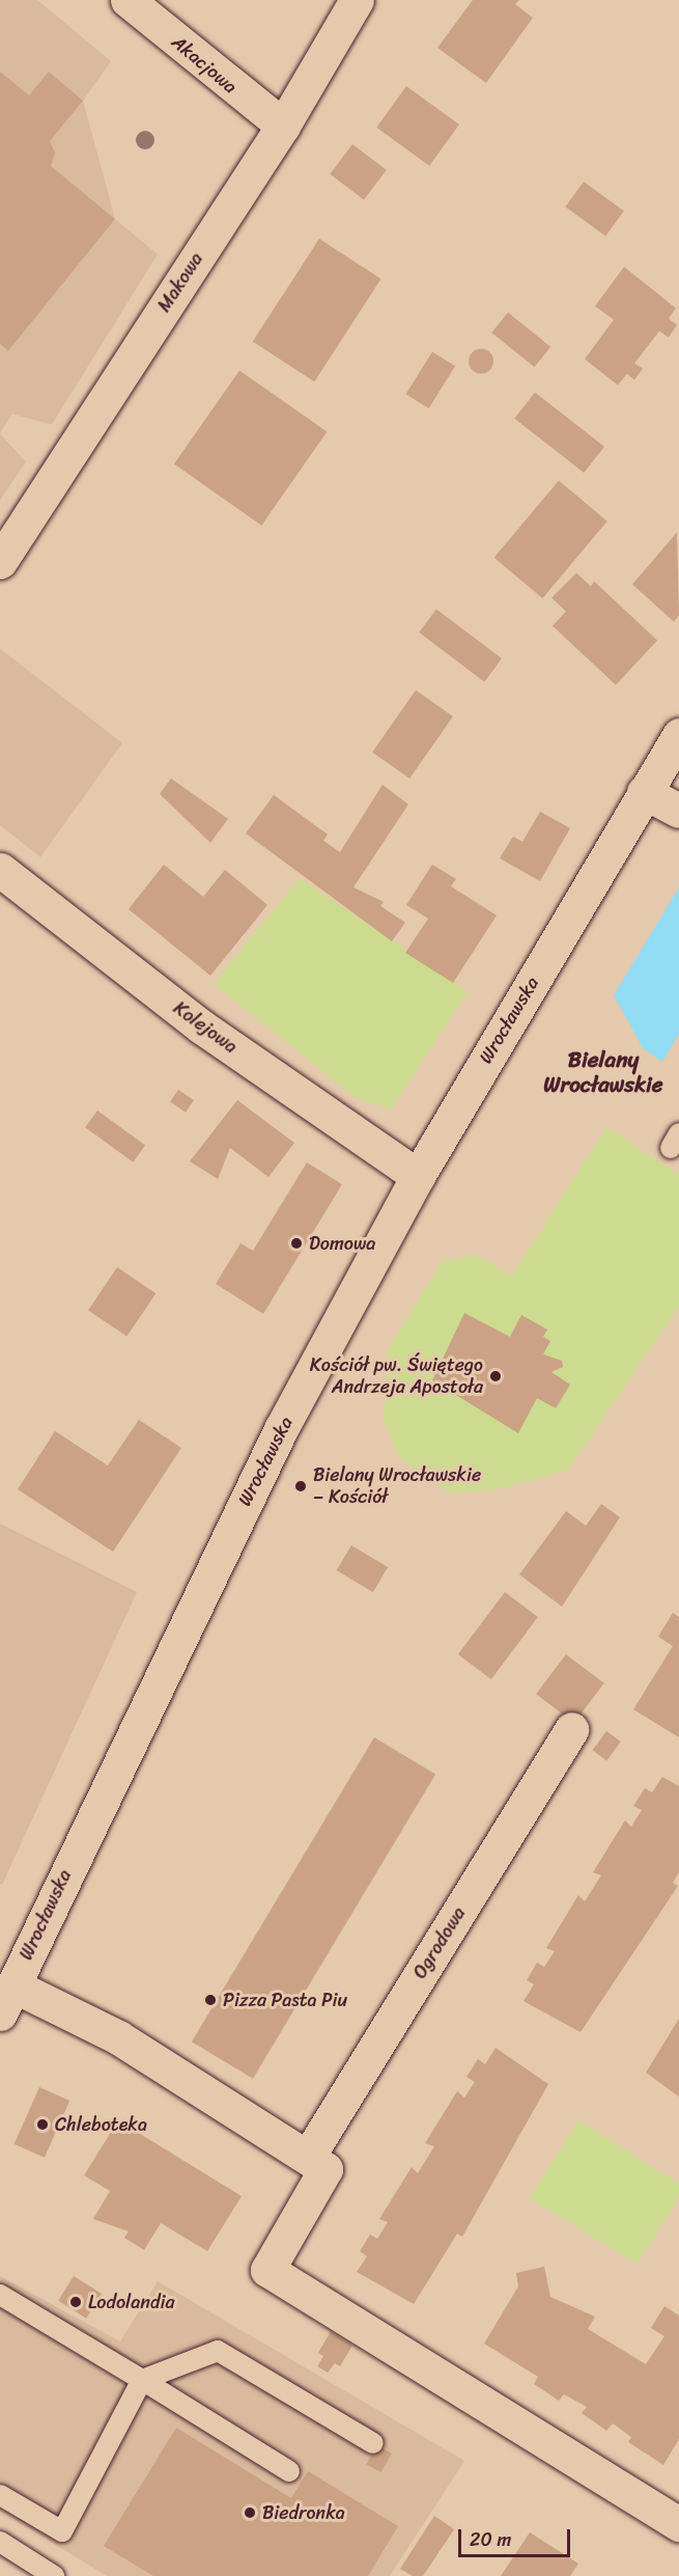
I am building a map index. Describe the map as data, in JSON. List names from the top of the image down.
{
  "streets": {
    "street": [
      "Akacjowa",
      "Makowa",
      "Wrocławska",
      "Kolejowa",
      "Ogrodowa"
    ]
  },
  "crossings": [
    ["Akacjowa", "Makowa"],
    ["Wrocławska", "Kolejowa"]
  ],
  "districts": ["Bielany Wrocławskie"],
  "places": [
    "Domowa",
    "Kościół pw. Świętego Andrzeja Apostoła",
    "Bielany Wrocławskie – Kościół",
    "Pizza Pasta Piu",
    "Chleboteka",
    "Lodolandia",
    "Biedronka"
  ],
  "scale_bar": "20 m"
}
